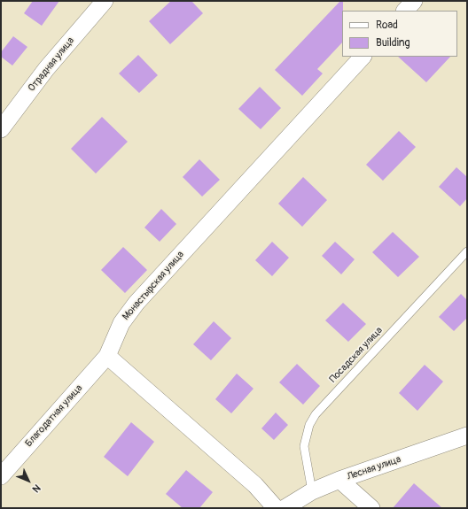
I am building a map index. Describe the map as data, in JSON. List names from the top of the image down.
{
  "streets": {
    "street": [
      "Отрадная улица",
      "Монастырская улица",
      "Благодатная улица",
      "Лесная улица"
    ],
    "lane": ["Посадская улица"]
  },
  "crossings": [
    ["Монастырская улица", "Благодатная улица"],
    ["Посадская улица", "Лесная улица"]
  ],
  "legend": ["Road", "Building"],
  "north": "bottom right"
}
